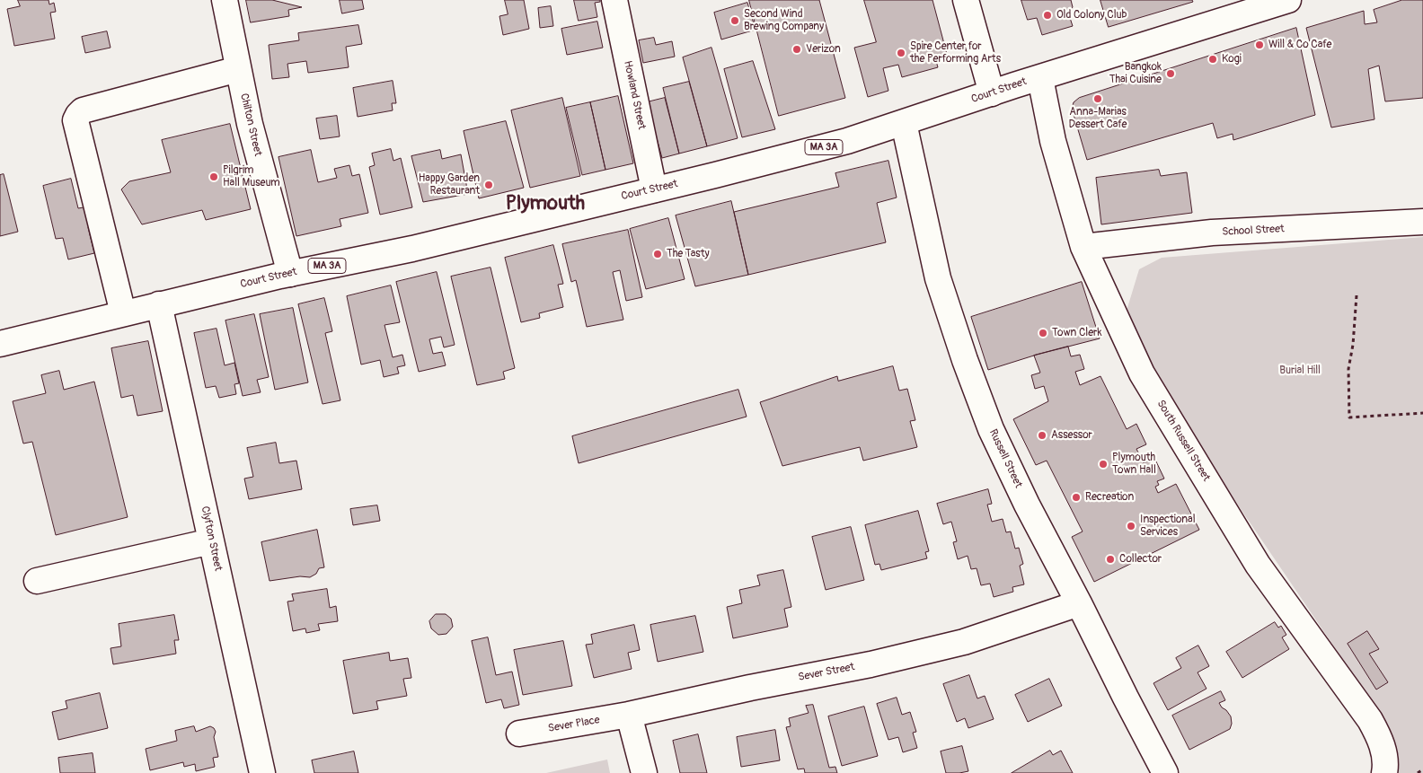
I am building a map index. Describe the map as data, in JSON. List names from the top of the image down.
{
  "streets": {
    "street": [
      "Court Street",
      "Howland Street",
      "Chilton Street",
      "MA 3A",
      "School Street",
      "South Russell Street",
      "Russell Street",
      "Clyfton Street",
      "Sever Street",
      "Sever Place"
    ]
  },
  "crossings": [
    ["Court Street", "Howland Street"],
    ["Court Street", "Chilton Street"],
    ["Court Street", "South Russell Street"],
    ["Court Street", "Russell Street"],
    ["Court Street", "Clyfton Street"],
    ["School Street", "South Russell Street"],
    ["Russell Street", "Sever Street"],
    ["Sever Street", "Sever Place"]
  ],
  "districts": ["Plymouth"],
  "parks": ["Burial Hill"],
  "places": [
    "Old Colony Club",
    "Second Wind Brewing Company",
    "Will & Co Cafe",
    "Verizon",
    "Spire Center for the Performing Arts",
    "Kogi",
    "Bangkok Thai Cuisine",
    "Anna-Marias Dessert Cafe",
    "Pilgrim Hall Museum",
    "Happy Garden Restaurant",
    "The Tasty",
    "Town Clerk",
    "Assessor",
    "Plymouth Town Hall",
    "Recreation",
    "Inspectional Services",
    "Collector"
  ]
}
